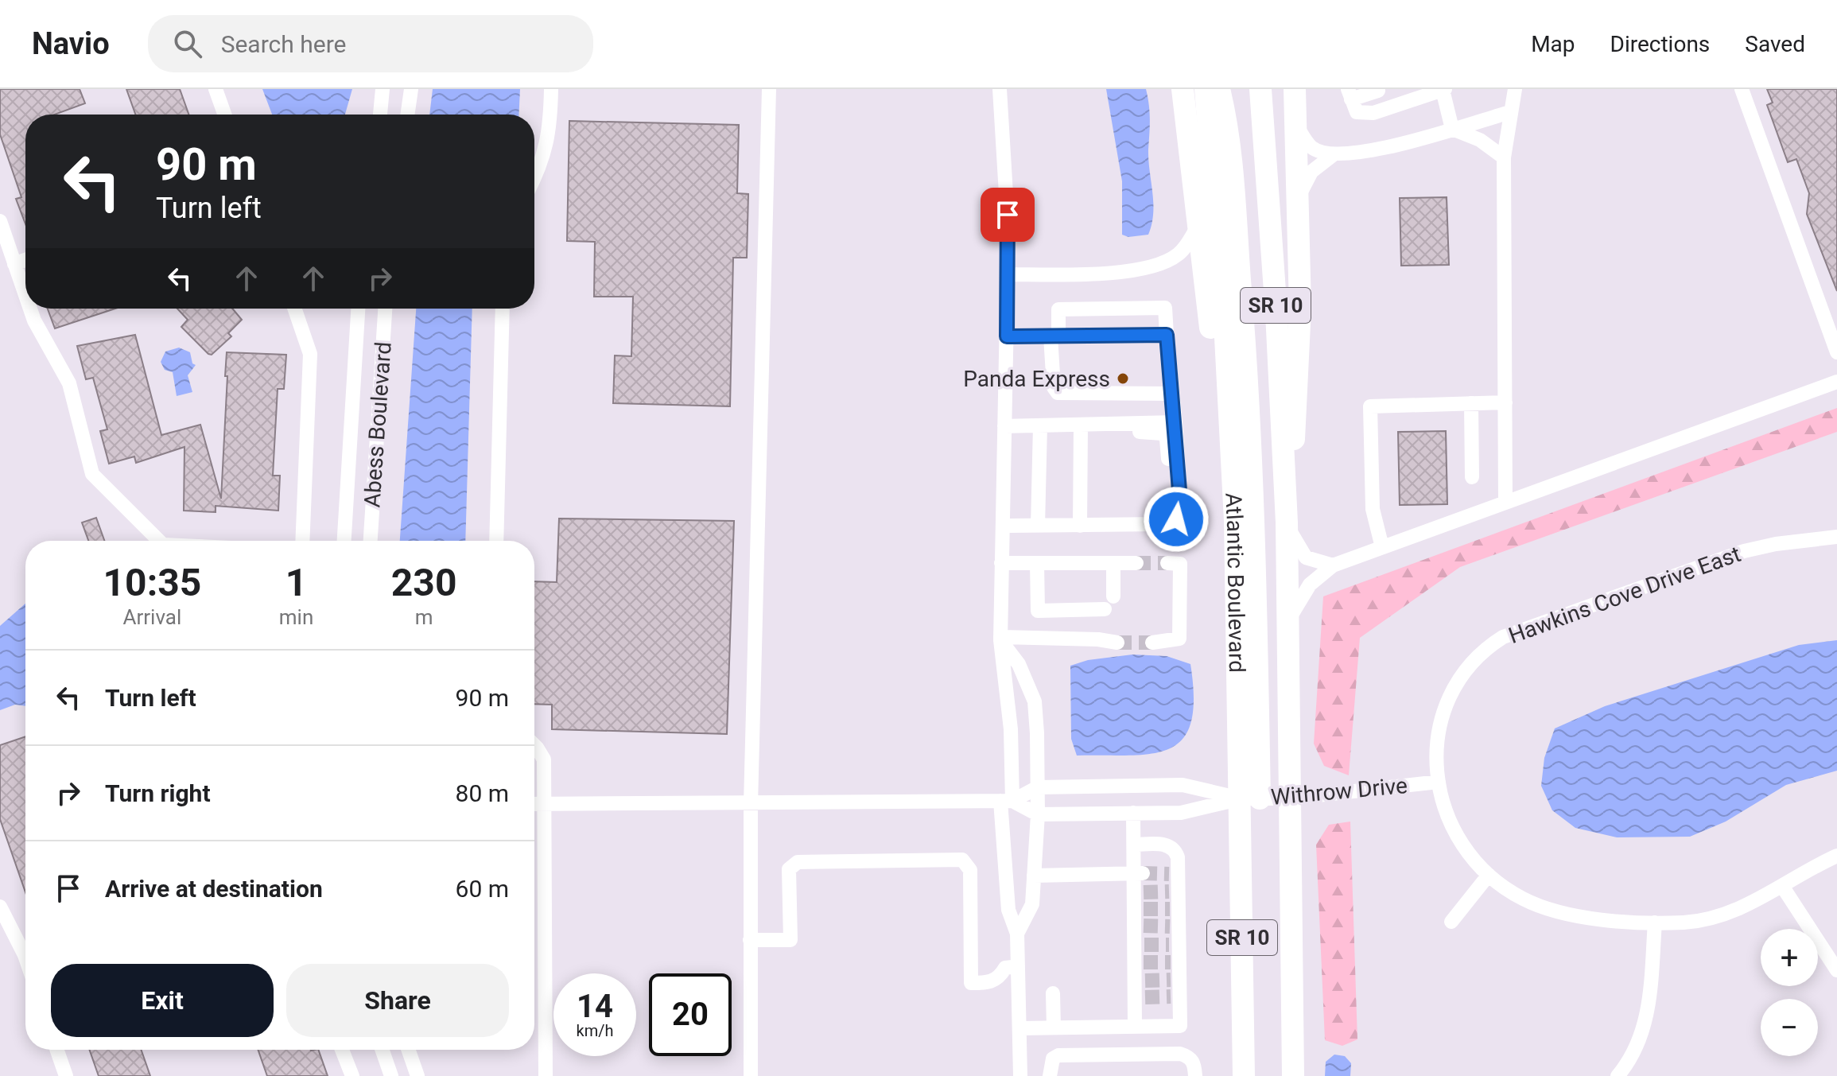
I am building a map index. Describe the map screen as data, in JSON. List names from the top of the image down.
{
  "streets": {
    "highway": ["SR 10", "Atlantic Boulevard"],
    "street": ["Abess Boulevard", "Hawkins Cove Drive East", "Withrow Drive"]
  },
  "crossings": [
    ["SR 10", "Withrow Drive"],
    ["Atlantic Boulevard", "Withrow Drive"],
    ["Hawkins Cove Drive East", "Withrow Drive"]
  ],
  "places": ["Panda Express"],
  "page": {
    "header": "Navio",
    "search": "Search here",
    "nav": ["Map", "Directions", "Saved"],
    "turn": ["90 m", "Turn left"],
    "eta": [
      "10:35",
      "Arrival",
      "1",
      "min",
      "230",
      "m"
    ],
    "list": [
      {
        "name": "Turn left",
        "value": "90 m"
      },
      {
        "name": "Turn right",
        "value": "80 m"
      },
      {
        "name": "Arrive at destination",
        "value": "60 m"
      }
    ],
    "map_buttons": ["+", "−"],
    "buttons": ["Exit", "Share"],
    "speed": "14 km/h",
    "limit": "20"
  }
}
